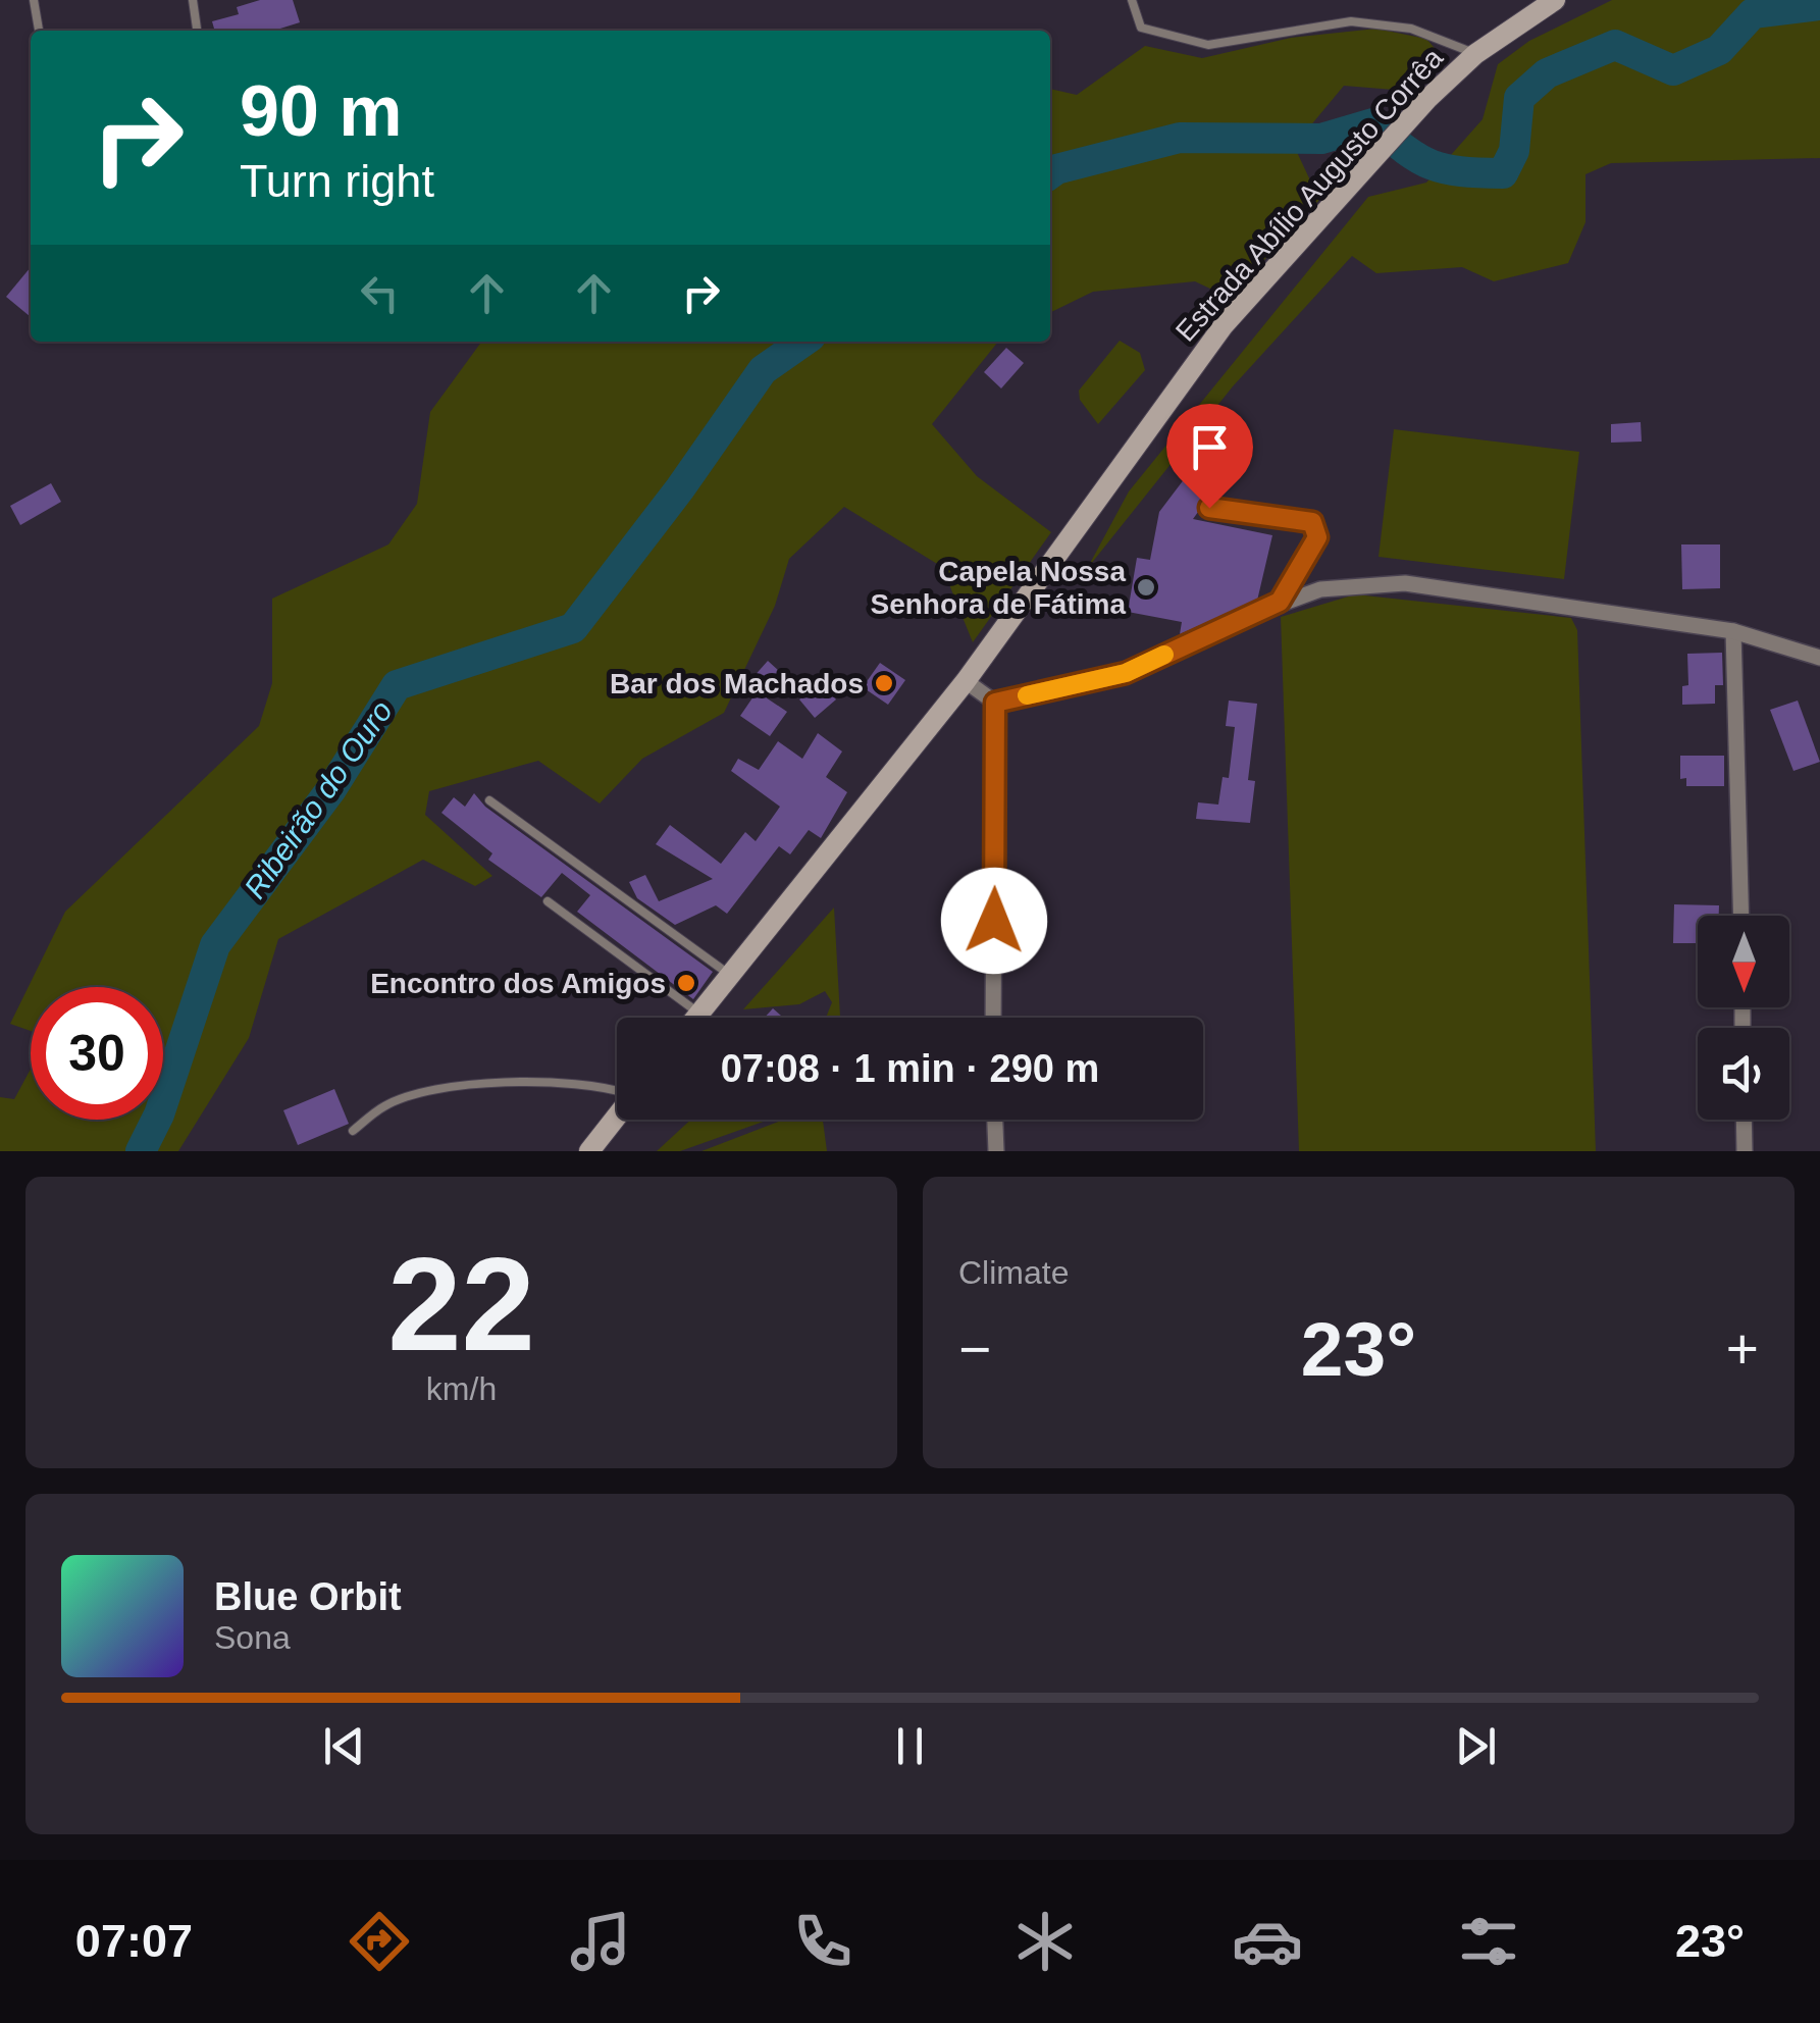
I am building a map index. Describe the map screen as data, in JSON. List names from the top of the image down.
{
  "streets": {
    "main road": ["Estrada Abílio Augusto Corrêa"]
  },
  "water": ["Ribeirão do Ouro"],
  "places": ["Capela Nossa Senhora de Fátima", "Bar dos Machados", "Encontro dos Amigos"],
  "north": "bottom",
  "page": {
    "turn": ["90 m", "Turn right"],
    "limit": "30",
    "trip": "07:08 · 1 min · 290 m",
    "tile": [
      ["22", "km/h"],
      "Climate"
    ],
    "heat": ["−", "23°", "+"],
    "song": ["Blue Orbit", "Sona"],
    "tabs": ["07:07", "23°"]
  }
}
